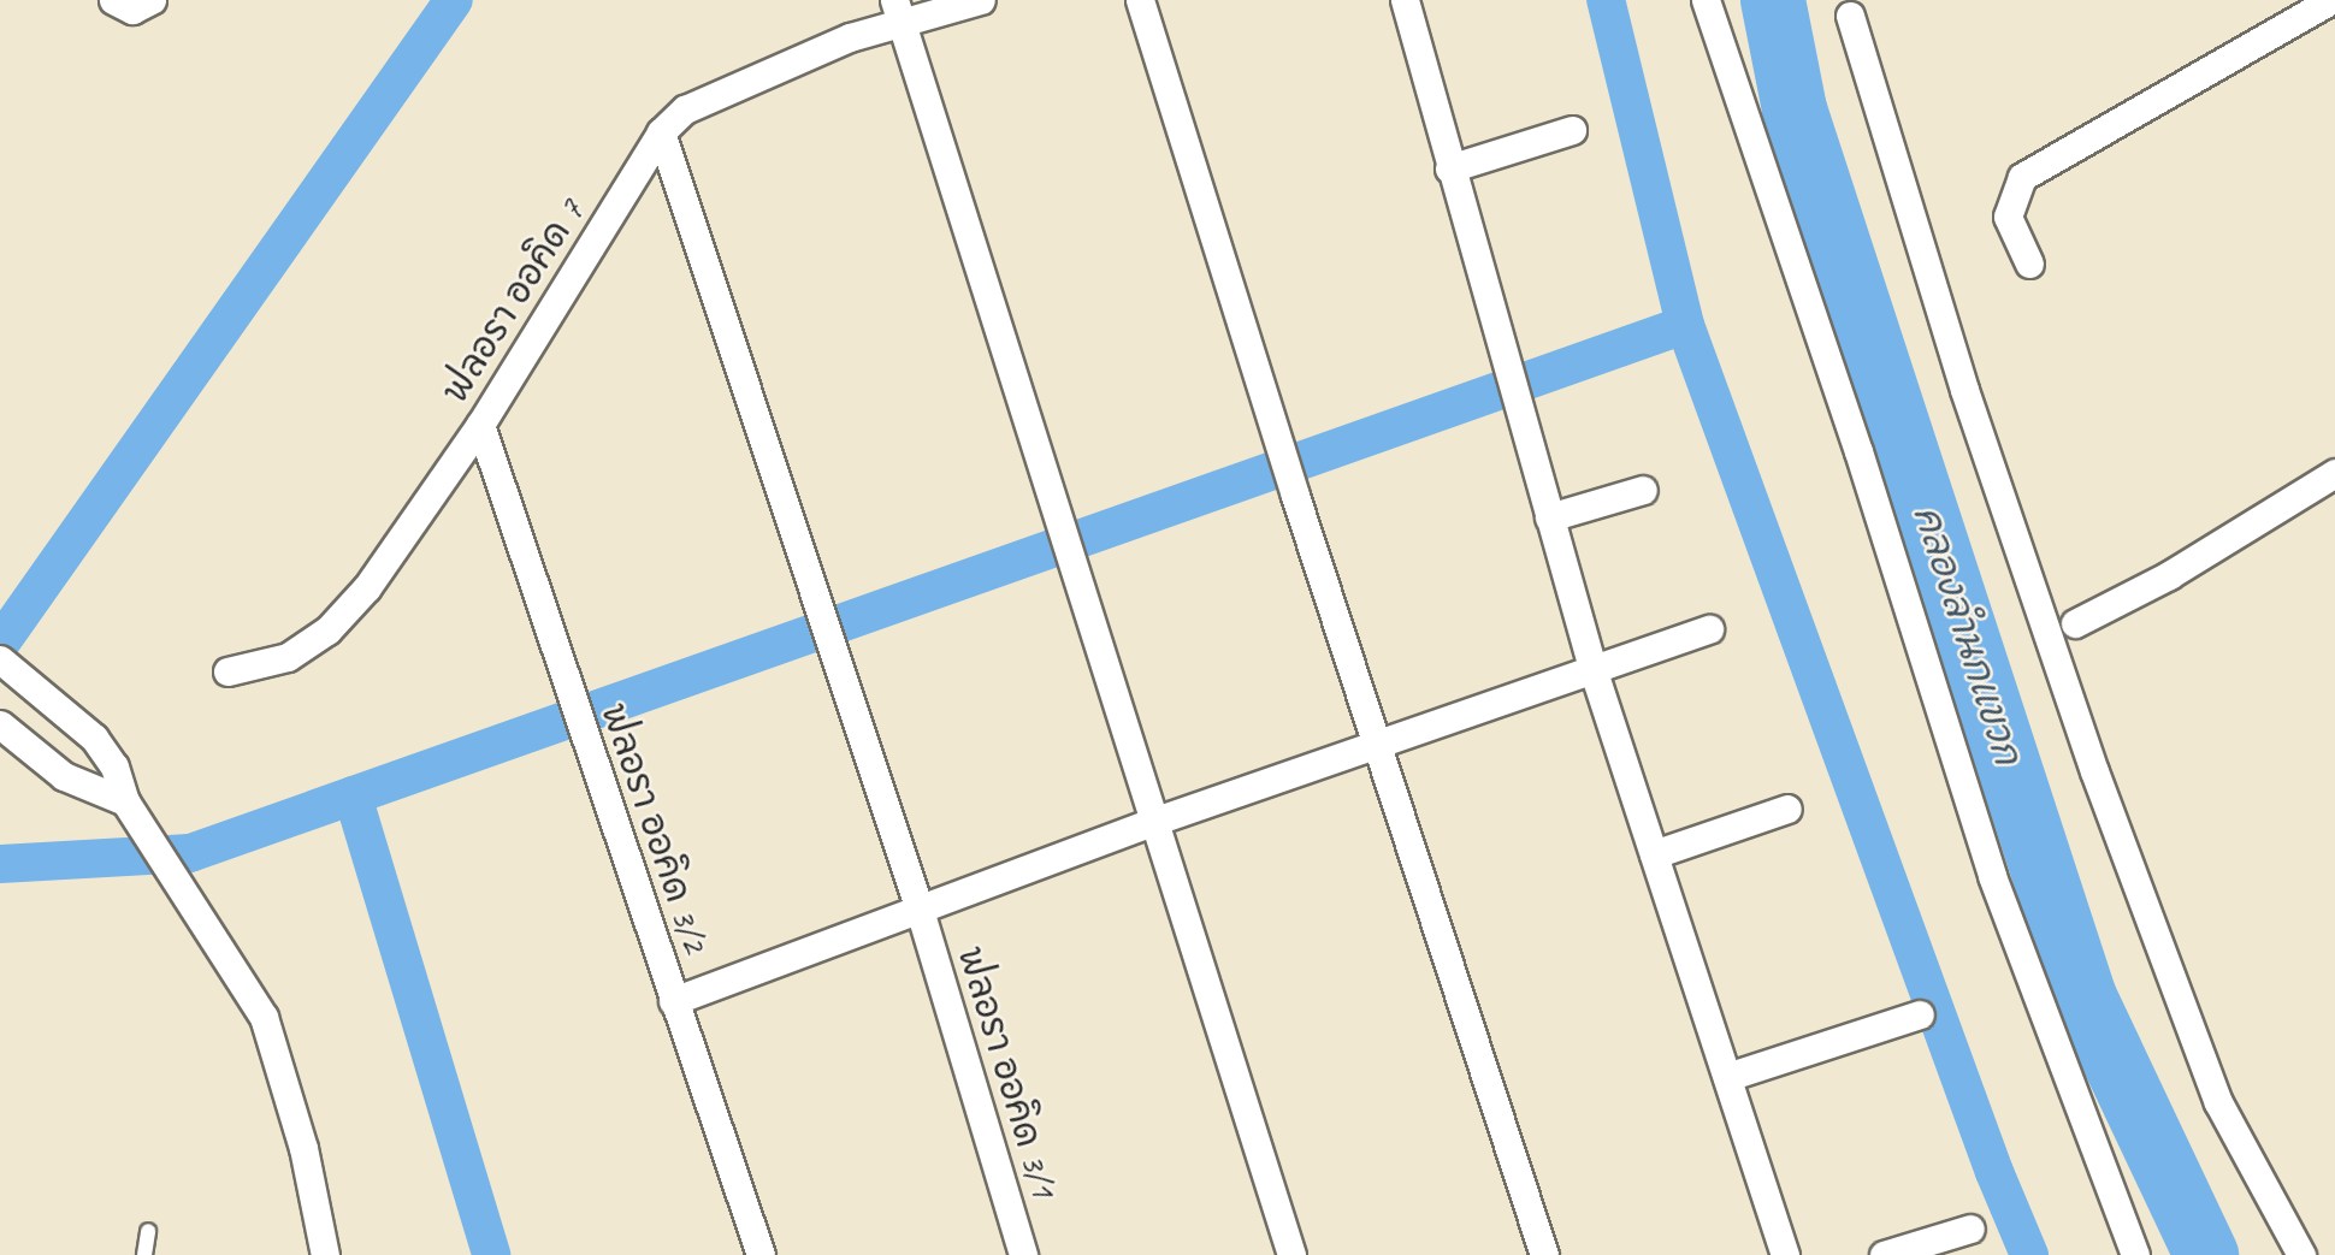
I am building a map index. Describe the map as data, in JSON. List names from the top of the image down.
{
  "streets": {
    "street": ["ฟลอรา ออคิด 7", "ฟลอรา ออคิด 3/2", "ฟลอรา ออคิด 3/1"]
  },
  "crossings": [
    ["ฟลอรา ออคิด 7", "ฟลอรา ออคิด 3/2"],
    ["ฟลอรา ออคิด 7", "ฟลอรา ออคิด 3/1"]
  ],
  "water": ["คลองลำนกแขวก"]
}
